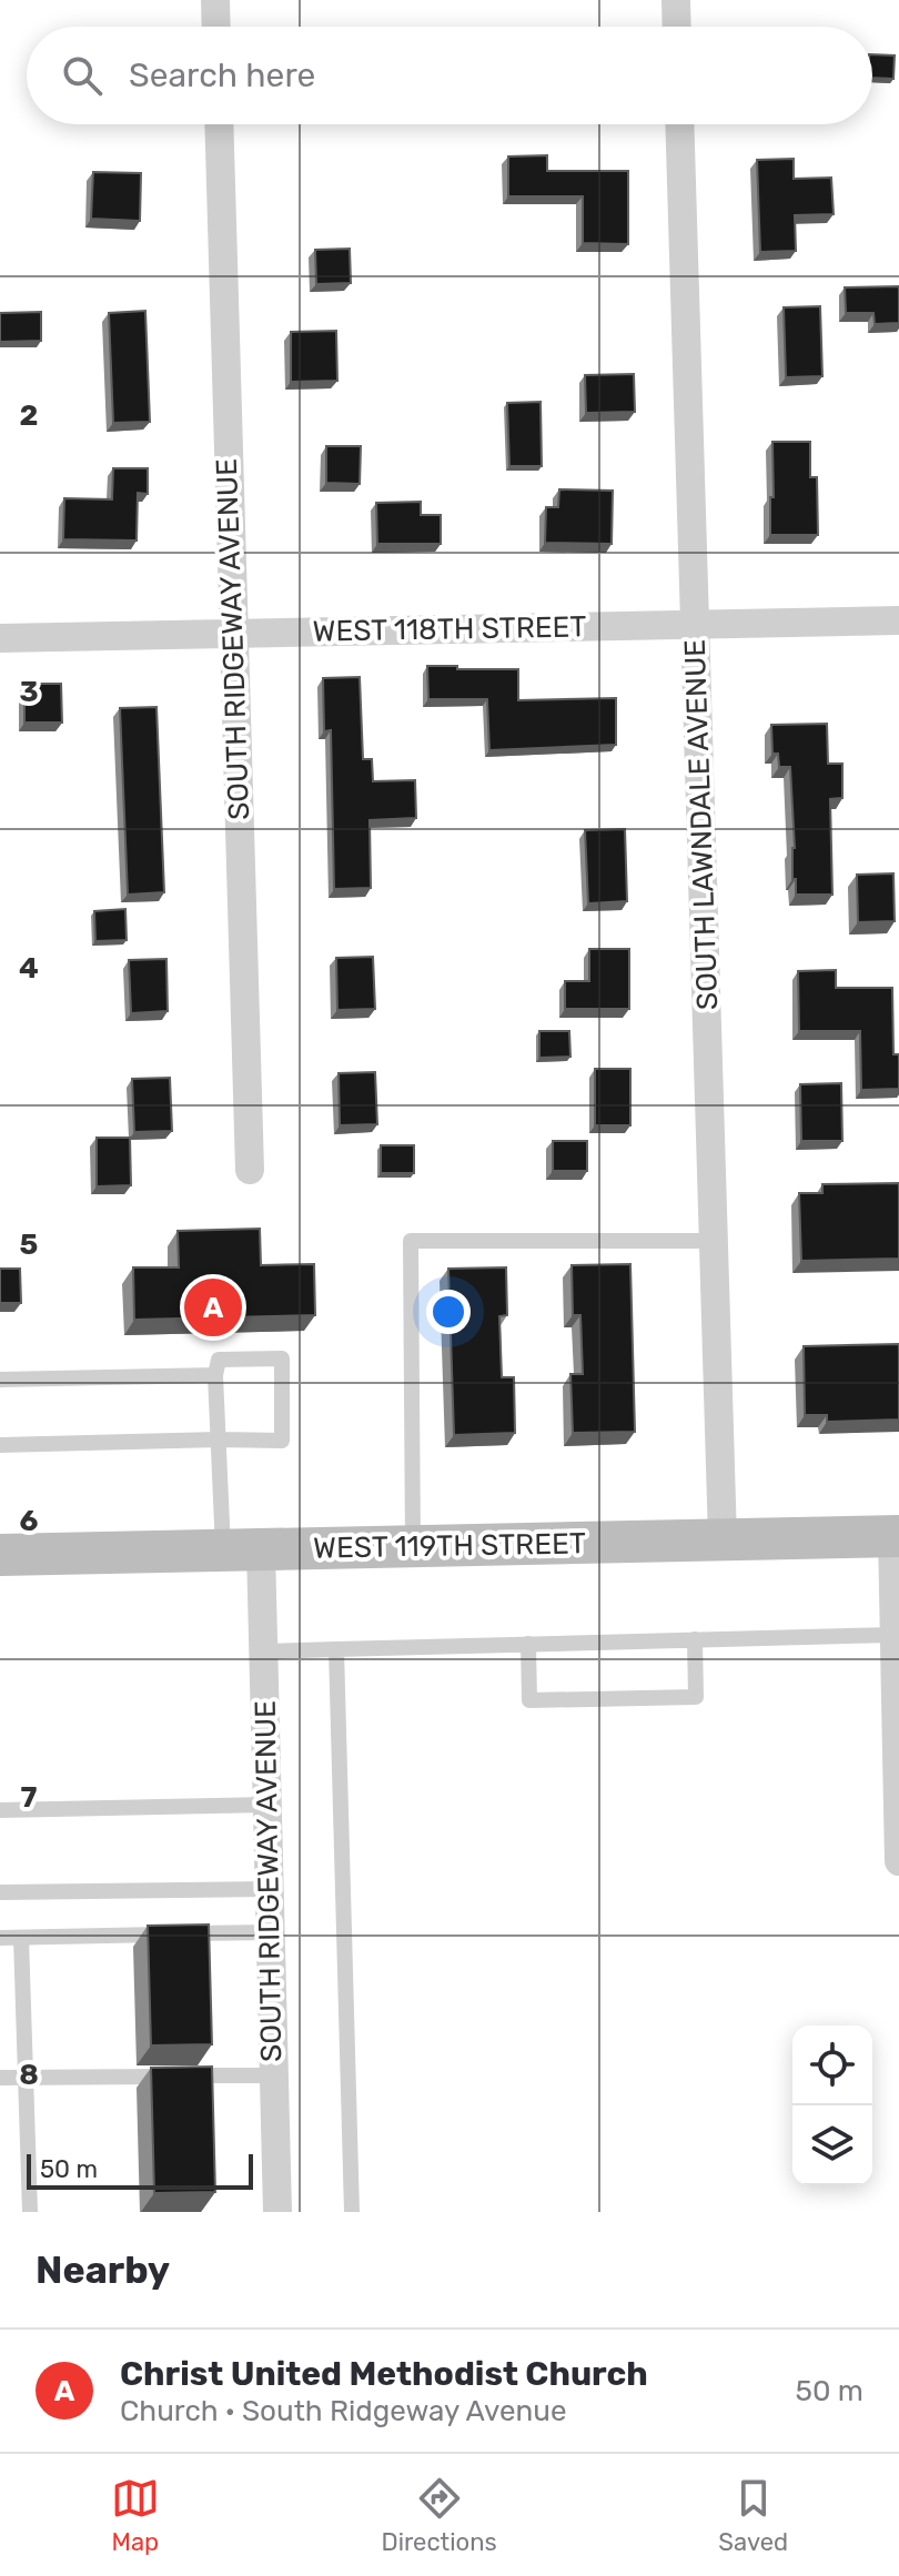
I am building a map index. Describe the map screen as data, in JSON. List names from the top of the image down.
{
  "streets": {
    "street": [
      "WEST 118TH STREET",
      "SOUTH RIDGEWAY AVENUE",
      "SOUTH LAWNDALE AVENUE",
      "WEST 119TH STREET"
    ]
  },
  "crossings": [
    ["WEST 118TH STREET", "SOUTH RIDGEWAY AVENUE"],
    ["WEST 118TH STREET", "SOUTH LAWNDALE AVENUE"],
    ["SOUTH RIDGEWAY AVENUE", "WEST 119TH STREET"],
    ["SOUTH LAWNDALE AVENUE", "WEST 119TH STREET"]
  ],
  "scale_bar": "50 m",
  "page": {
    "search": "Search here",
    "pins": "A",
    "scale": "50 m",
    "heading": "Nearby",
    "list": [
      {
        "mark": "A",
        "name": "Christ United Methodist Church",
        "note": "Church · South Ridgeway Avenue",
        "value": "50 m"
      }
    ],
    "nav": ["Map", "Directions", "Saved"]
  },
  "grid": {
    "rows": [
      "2",
      "3",
      "4",
      "5",
      "6",
      "7",
      "8"
    ]
  }
}
